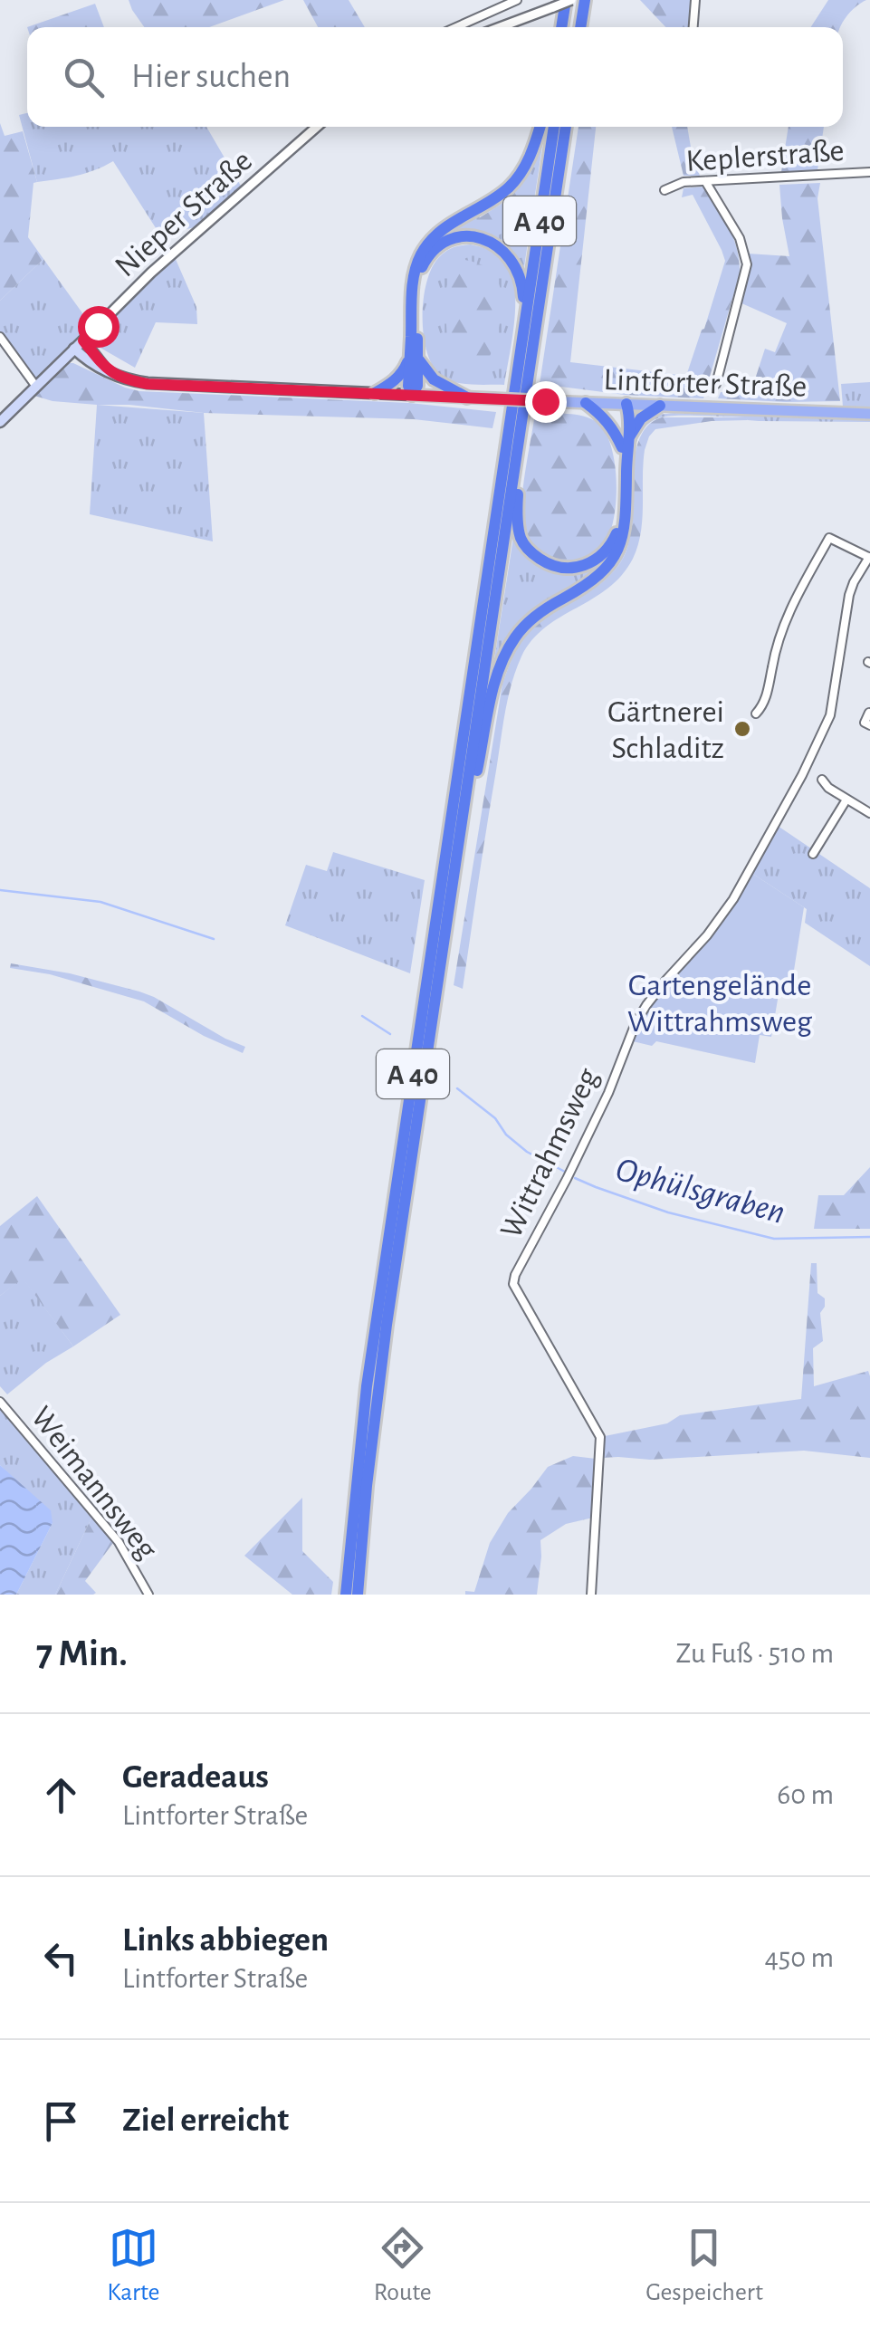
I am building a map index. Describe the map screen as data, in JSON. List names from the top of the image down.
{
  "streets": {
    "highway": ["A 40"],
    "main road": ["Nieper Straße", "Lintforter Straße"],
    "street": ["Keplerstraße", "Wittrahmsweg", "Weimannsweg"]
  },
  "crossings": [
    ["Nieper Straße", "Lintforter Straße"]
  ],
  "water": ["Ophülsgraben"],
  "parks": ["Gartengelände Wittrahmsweg"],
  "places": ["Gärtnerei Schladitz"],
  "page": {
    "search": "Hier suchen",
    "heading": ["7 Min.", "Zu Fuß · 510 m"],
    "list": [
      ["Geradeaus", "Lintforter Straße", "60 m"],
      ["Links abbiegen", "Lintforter Straße", "450 m"],
      "Ziel erreicht"
    ],
    "nav": ["Karte", "Route", "Gespeichert"]
  }
}
